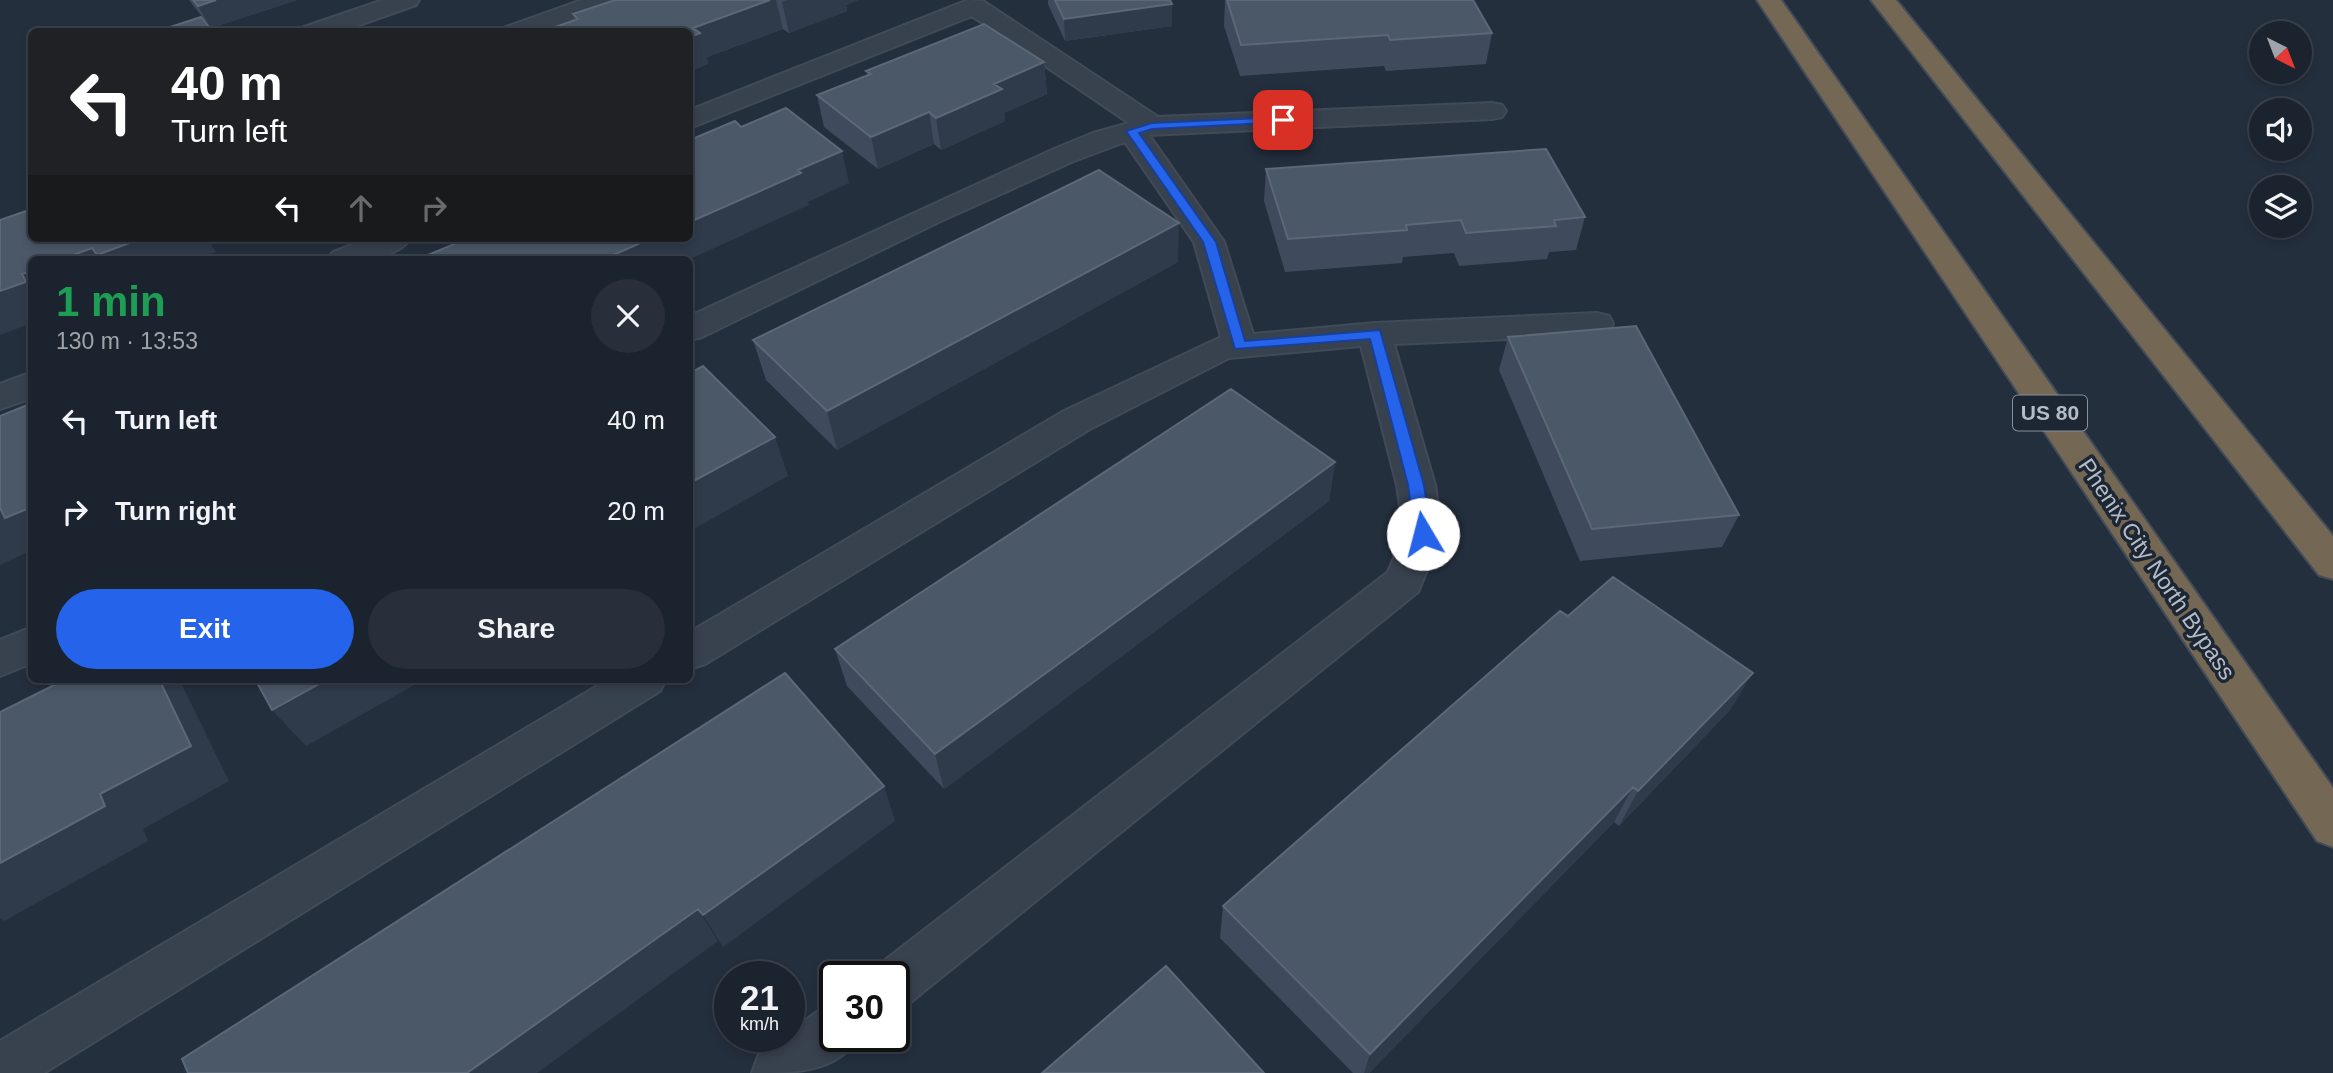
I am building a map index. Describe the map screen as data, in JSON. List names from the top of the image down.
{
  "streets": {
    "highway": ["US 80", "Phenix City North Bypass"]
  },
  "north": "bottom right",
  "page": {
    "turn": ["40 m", "Turn left"],
    "heading": ["1 min", "130 m · 13:53"],
    "list": [
      {
        "name": "Turn left",
        "value": "40 m"
      },
      {
        "name": "Turn right",
        "value": "20 m"
      }
    ],
    "buttons": ["Exit", "Share"],
    "speed": "21 km/h",
    "limit": "30"
  }
}
